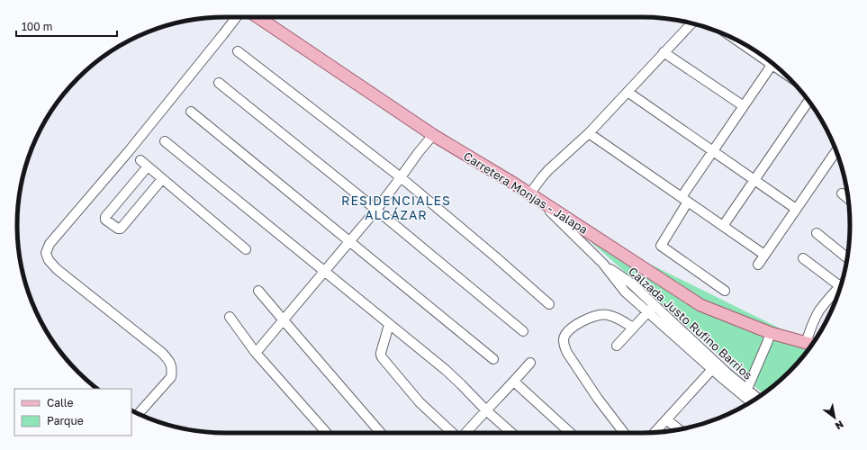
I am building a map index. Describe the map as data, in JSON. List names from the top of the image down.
{
  "streets": {
    "main road": ["Carretera Monjas - Jalapa"],
    "street": ["Calzada Justo Rufino Barrios"]
  },
  "crossings": [
    ["Carretera Monjas - Jalapa", "Calzada Justo Rufino Barrios"]
  ],
  "districts": ["RESIDENCIALES ALCÁZAR"],
  "legend": ["Calle", "Parque"],
  "scale_bar": "100 m",
  "north": "bottom right"
}
